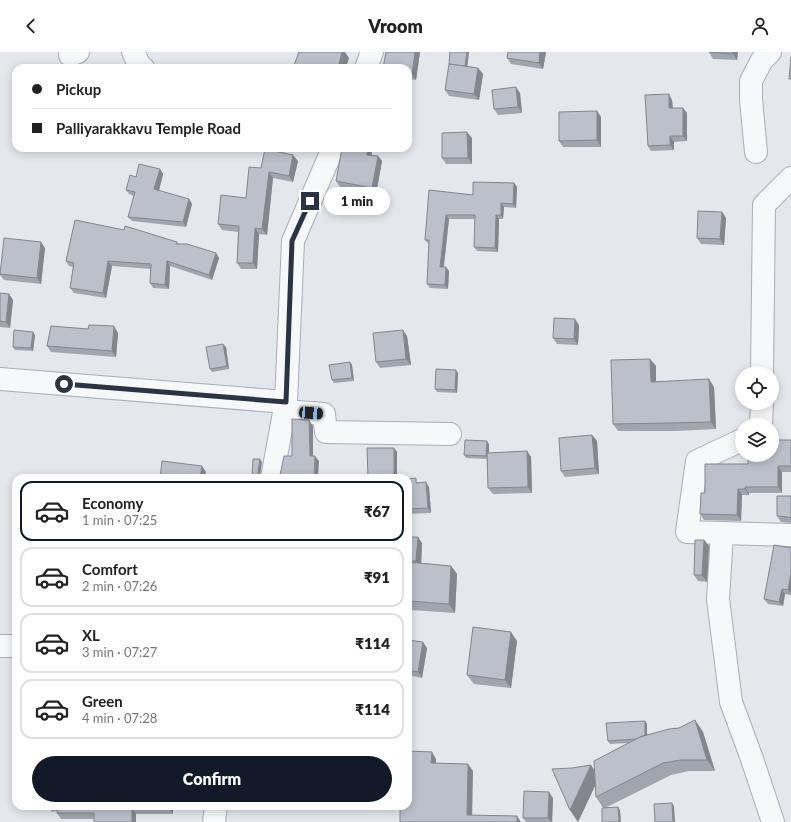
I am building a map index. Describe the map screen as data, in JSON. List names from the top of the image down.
{
  "page": {
    "header": "Vroom",
    "banner": ["Pickup", "Palliyarakkavu Temple Road"],
    "bubble": "1 min",
    "list": [
      {
        "name": "Economy",
        "note": "1 min · 07:25",
        "value": "₹67"
      },
      {
        "name": "Comfort",
        "note": "2 min · 07:26",
        "value": "₹91"
      },
      {
        "name": "XL",
        "note": "3 min · 07:27",
        "value": "₹114"
      },
      {
        "name": "Green",
        "note": "4 min · 07:28",
        "value": "₹114"
      }
    ],
    "buttons": "Confirm"
  }
}
